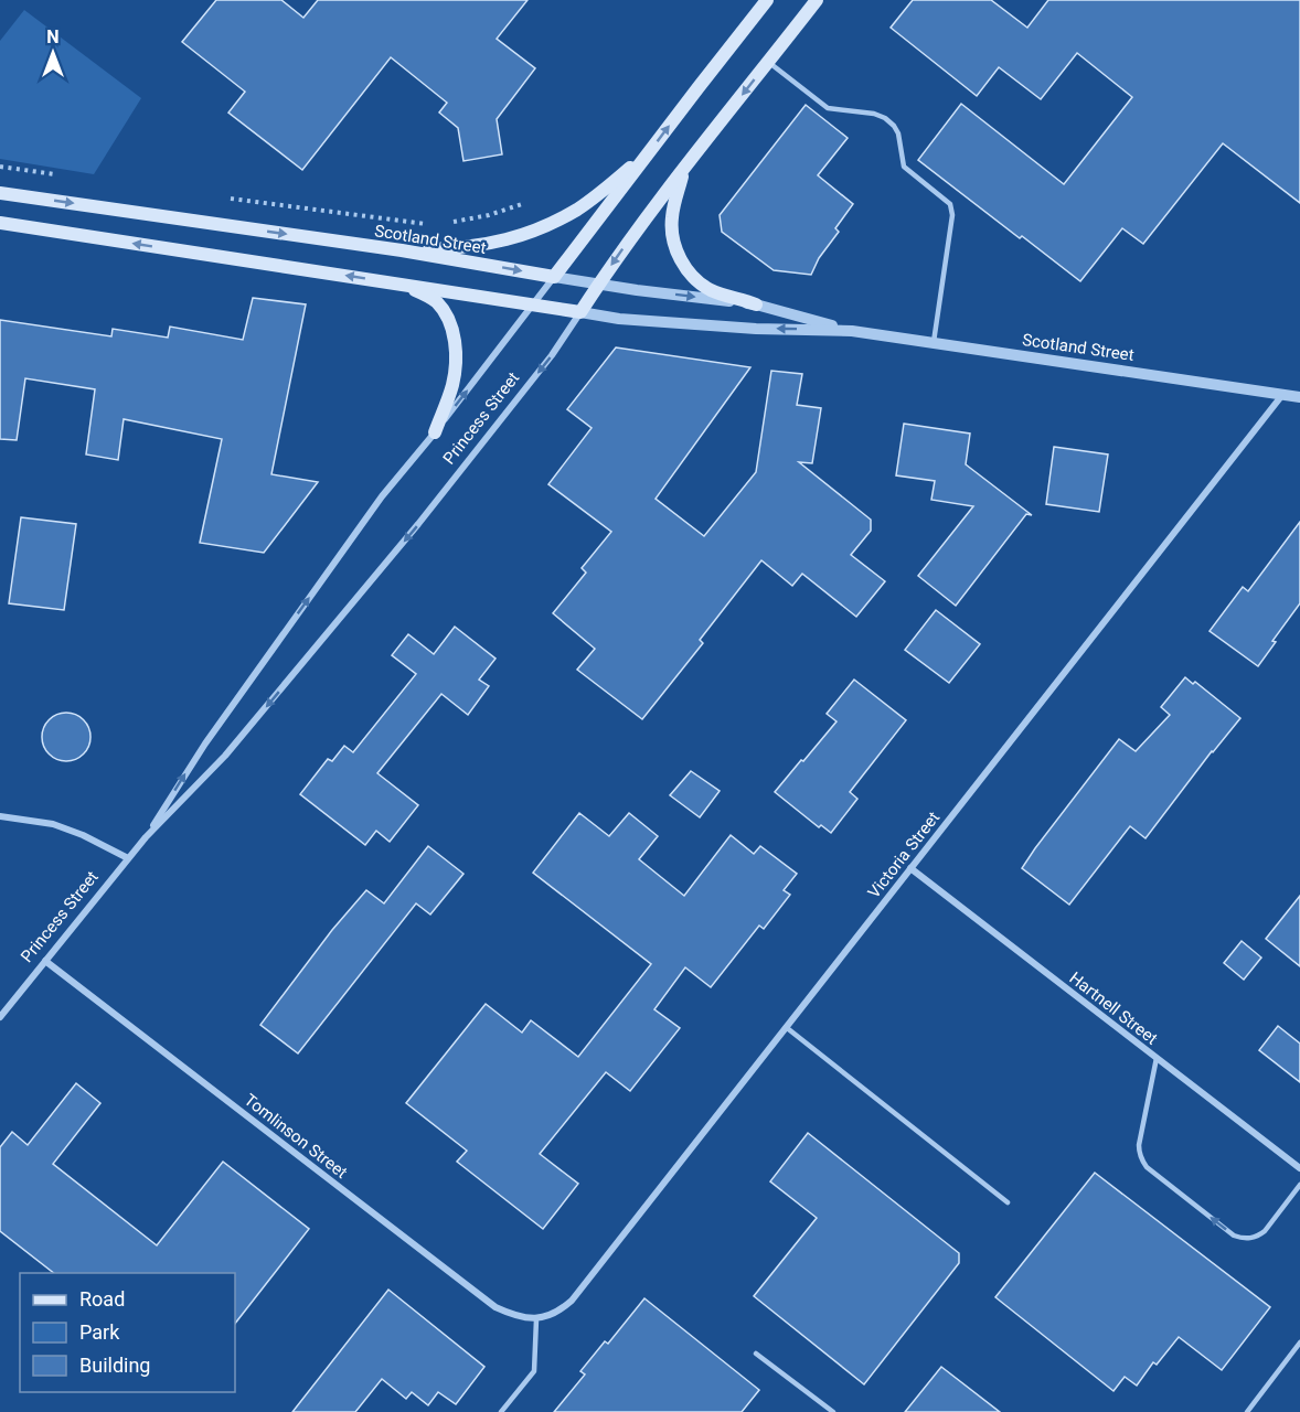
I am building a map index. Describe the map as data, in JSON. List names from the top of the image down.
{
  "streets": {
    "main road": ["Scotland Street", "Princess Street"],
    "street": ["Victoria Street", "Hartnell Street", "Tomlinson Street"]
  },
  "crossings": [
    ["Scotland Street", "Princess Street"],
    ["Scotland Street", "Victoria Street"],
    ["Princess Street", "Tomlinson Street"],
    ["Victoria Street", "Hartnell Street"],
    ["Victoria Street", "Tomlinson Street"]
  ],
  "legend": ["Road", "Park", "Building"],
  "north": "top"
}
